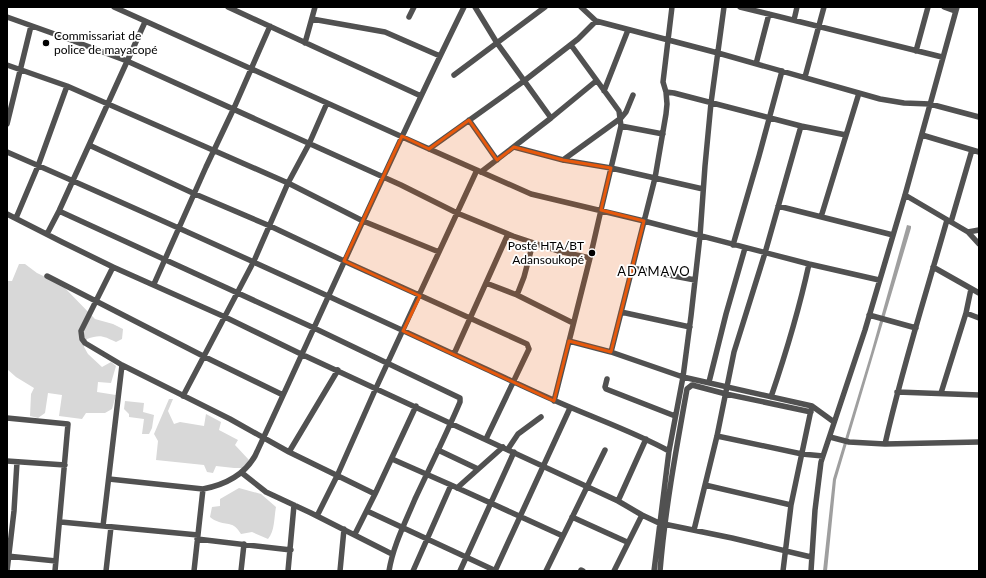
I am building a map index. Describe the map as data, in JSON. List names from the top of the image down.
{
  "districts": ["ADAMAVO"],
  "places": ["Commissariat de police de mayacopé", "Posté HTA/BT Adansoukopé"]
}
